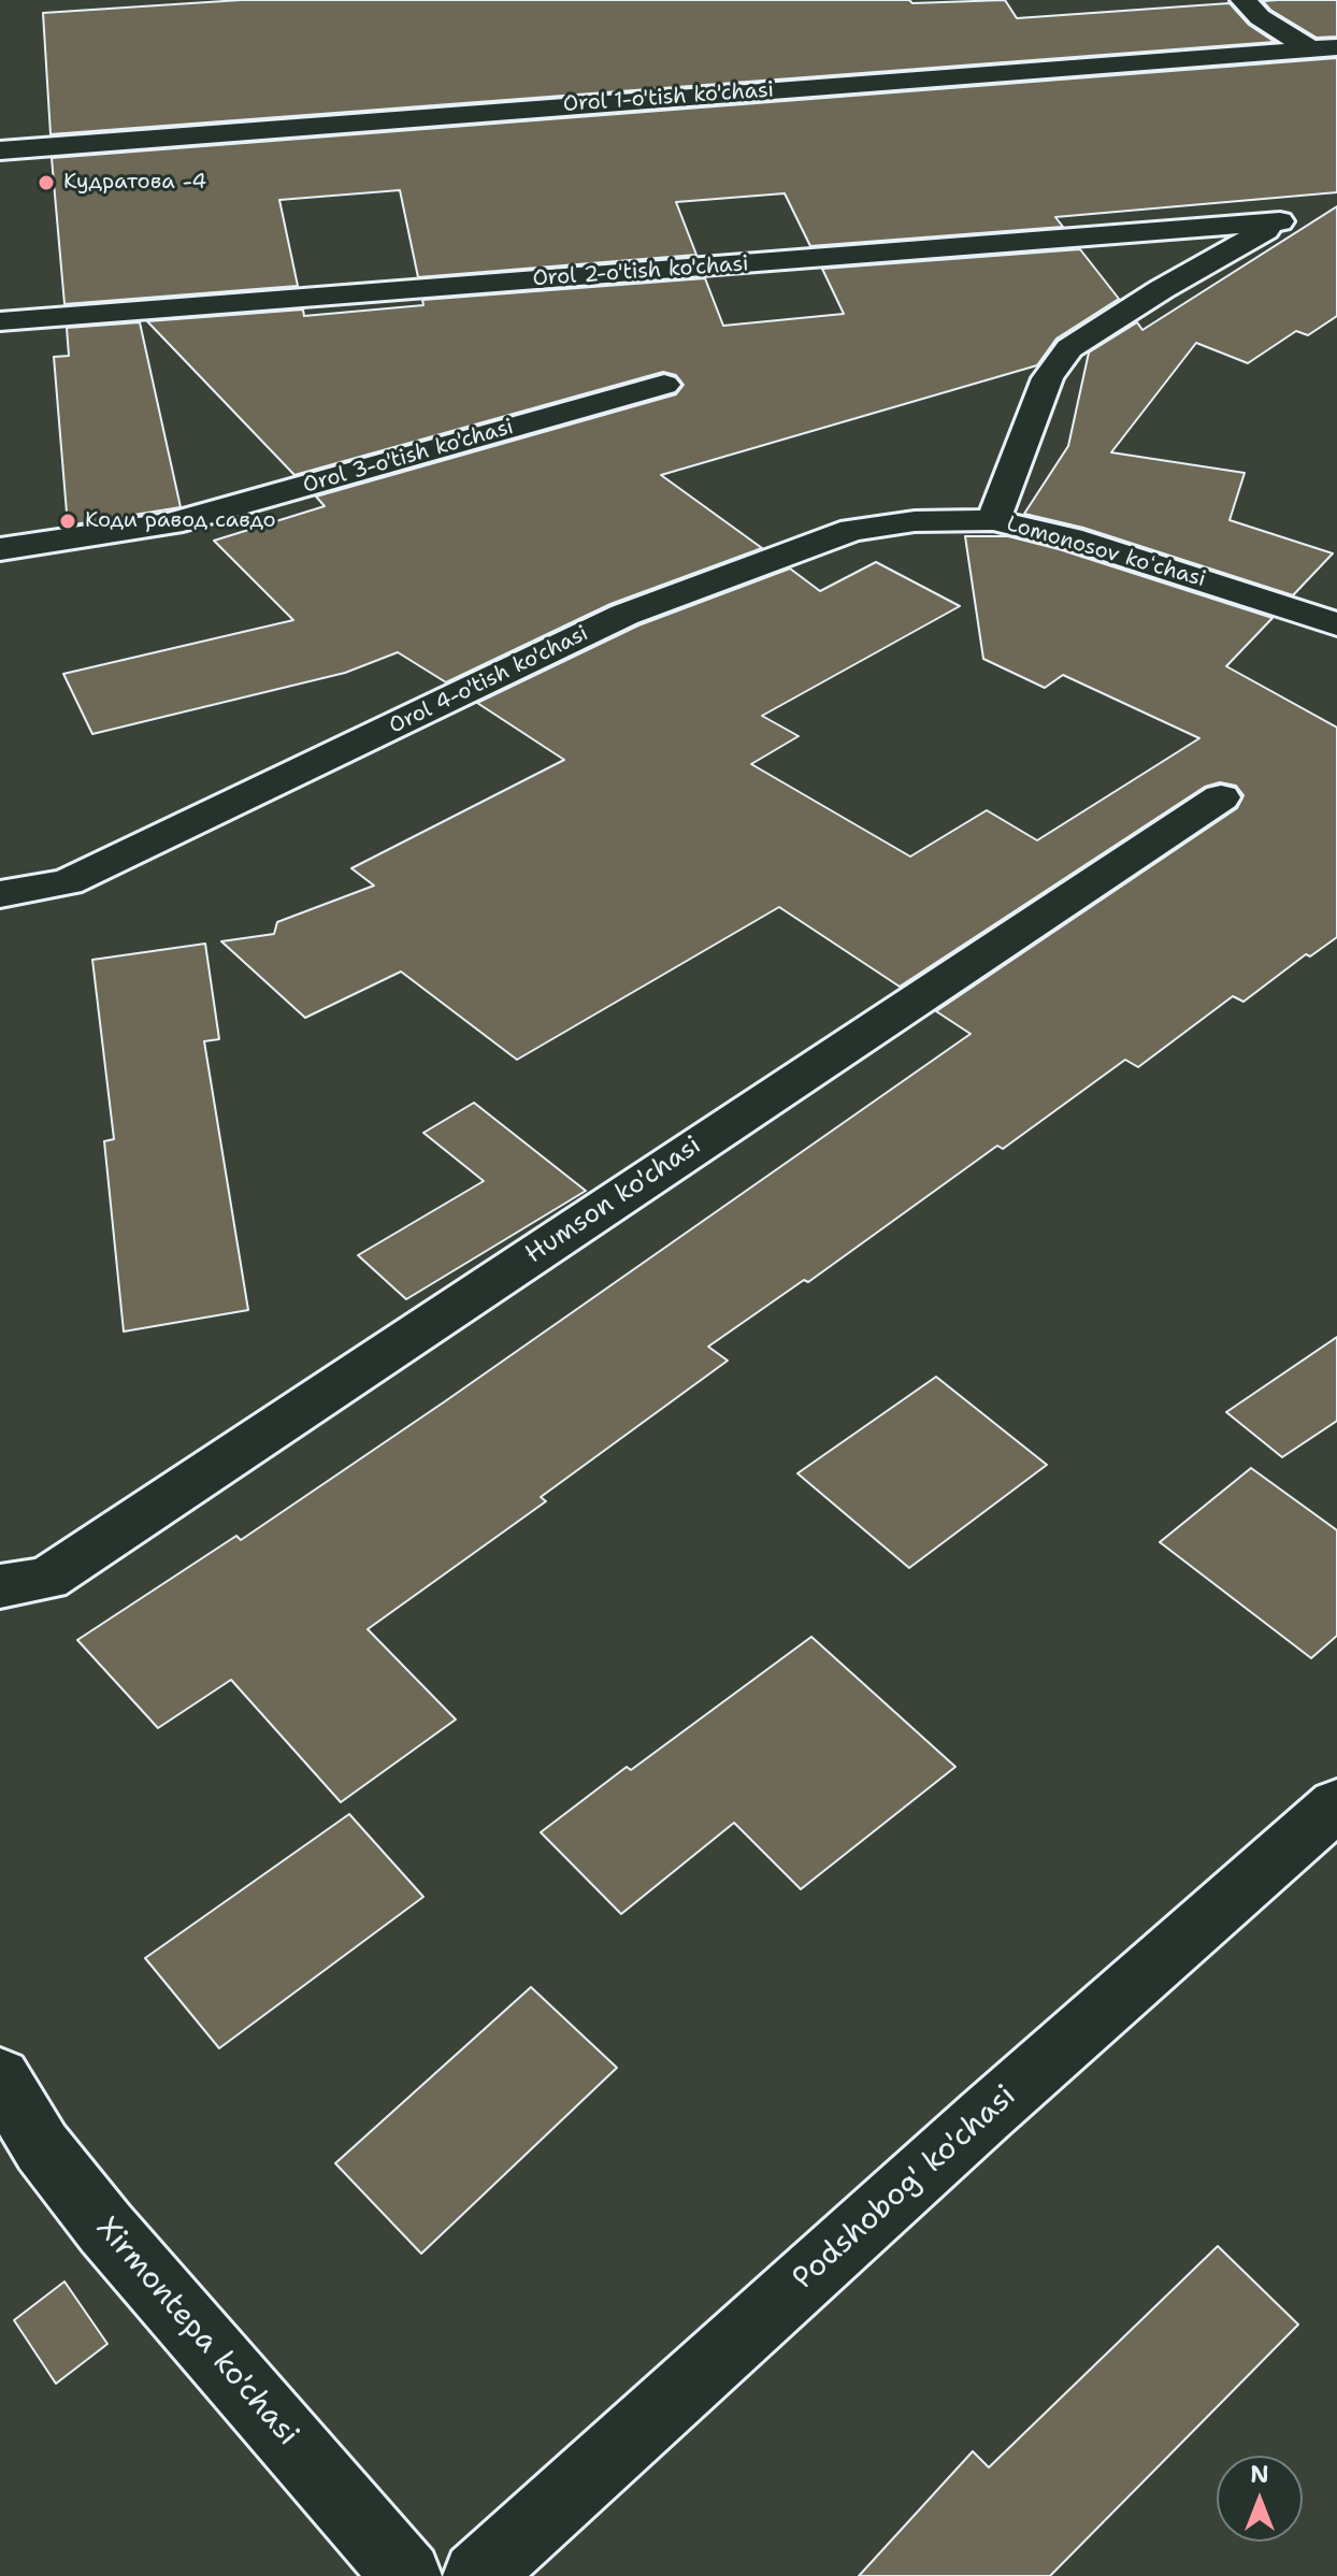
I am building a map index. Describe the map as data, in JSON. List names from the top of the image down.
{
  "streets": {
    "street": [
      "Orol 1-o'tish ko'chasi",
      "Orol 2-o'tish ko'chasi",
      "Orol 3-o'tish ko'chasi",
      "Lomonosov koʻchasi",
      "Orol 4-o'tish ko'chasi",
      "Humson ko'chasi",
      "Podshobog' ko'chasi",
      "Xirmontepa ko'chasi"
    ]
  },
  "crossings": [
    ["Orol 2-o'tish ko'chasi", "Lomonosov koʻchasi"],
    ["Lomonosov koʻchasi", "Orol 4-o'tish ko'chasi"]
  ],
  "places": ["Кудратова -4", "Коди равод савдо"],
  "north": "top"
}
